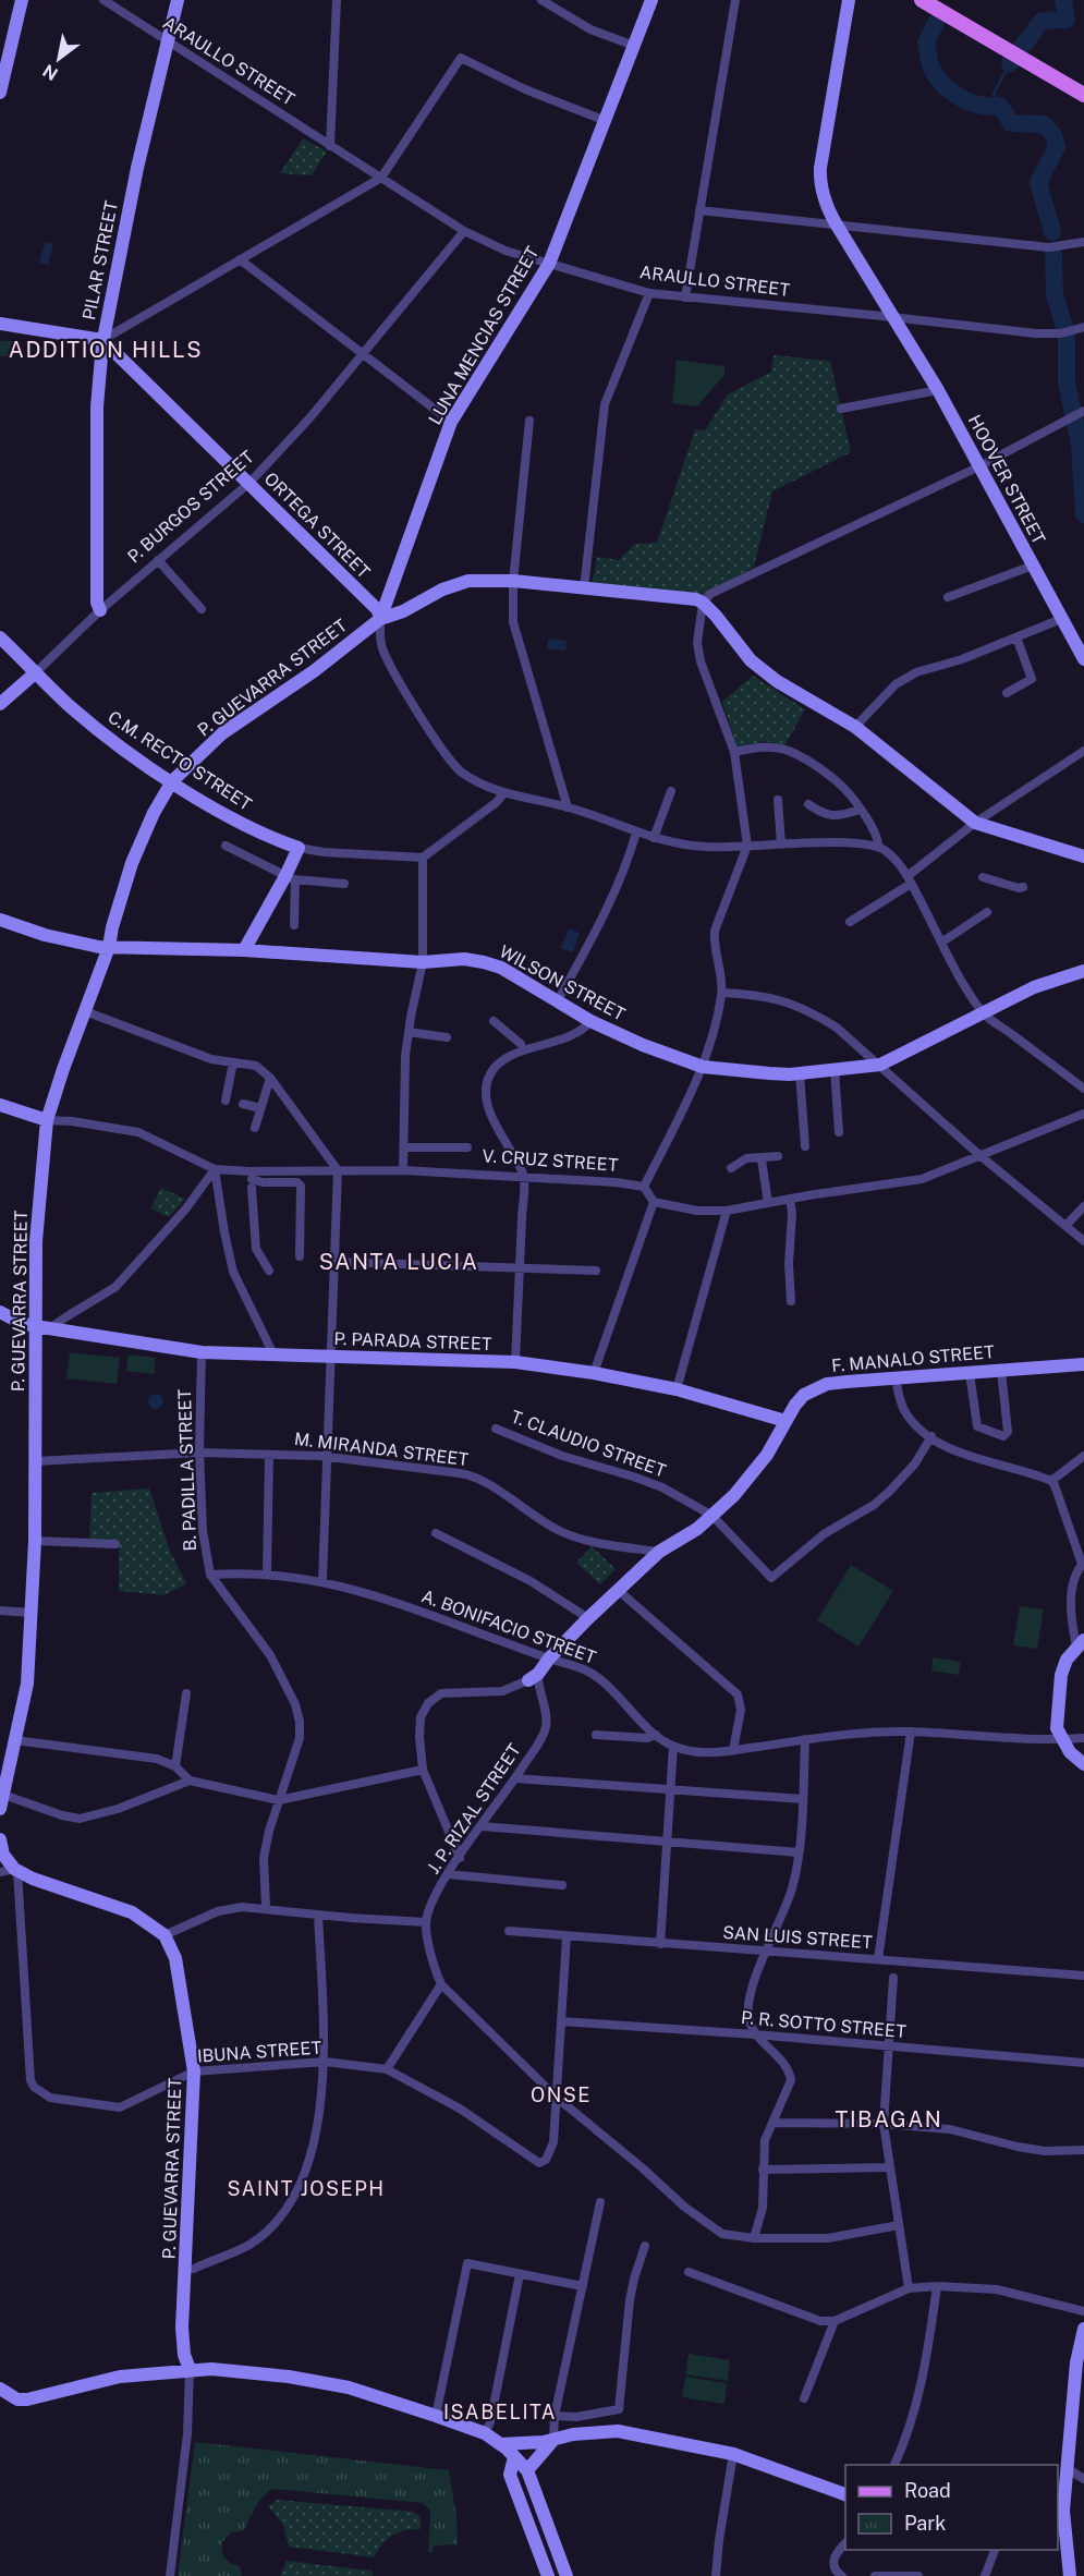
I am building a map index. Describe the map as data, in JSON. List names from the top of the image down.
{
  "streets": {
    "main road": [
      "PILAR STREET",
      "LUNA MENCIAS STREET",
      "HOOVER STREET",
      "P. BURGOS STREET",
      "ORTEGA STREET",
      "P. GUEVARRA STREET",
      "C.M. RECTO STREET",
      "WILSON STREET",
      "V. CRUZ STREET",
      "P. PARADA STREET",
      "F. MANALO STREET"
    ],
    "street": [
      "ARAULLO STREET",
      "T. CLAUDIO STREET",
      "M. MIRANDA STREET",
      "B. PADILLA STREET",
      "A. BONIFACIO STREET",
      "J. P. RIZAL STREET",
      "SAN LUIS STREET",
      "P. R. SOTTO STREET",
      "IBUNA STREET"
    ]
  },
  "crossings": [
    ["ARAULLO STREET", "PILAR STREET"],
    ["ARAULLO STREET", "LUNA MENCIAS STREET"],
    ["ARAULLO STREET", "HOOVER STREET"],
    ["ARAULLO STREET", "P. BURGOS STREET"],
    ["PILAR STREET", "P. BURGOS STREET"],
    ["PILAR STREET", "ORTEGA STREET"],
    ["LUNA MENCIAS STREET", "ORTEGA STREET"],
    ["LUNA MENCIAS STREET", "P. GUEVARRA STREET"],
    ["P. BURGOS STREET", "ORTEGA STREET"],
    ["P. BURGOS STREET", "C.M. RECTO STREET"],
    ["ORTEGA STREET", "P. GUEVARRA STREET"],
    ["P. GUEVARRA STREET", "C.M. RECTO STREET"],
    ["P. GUEVARRA STREET", "WILSON STREET"],
    ["P. GUEVARRA STREET", "V. CRUZ STREET"],
    ["P. GUEVARRA STREET", "P. PARADA STREET"],
    ["P. GUEVARRA STREET", "M. MIRANDA STREET"],
    ["P. GUEVARRA STREET", "IBUNA STREET"],
    ["P. PARADA STREET", "F. MANALO STREET"],
    ["P. PARADA STREET", "B. PADILLA STREET"],
    ["F. MANALO STREET", "T. CLAUDIO STREET"],
    ["F. MANALO STREET", "M. MIRANDA STREET"],
    ["F. MANALO STREET", "A. BONIFACIO STREET"],
    ["F. MANALO STREET", "J. P. RIZAL STREET"],
    ["M. MIRANDA STREET", "B. PADILLA STREET"],
    ["B. PADILLA STREET", "A. BONIFACIO STREET"]
  ],
  "districts": [
    "ADDITION HILLS",
    "SANTA LUCIA",
    "ONSE",
    "TIBAGAN",
    "SAINT JOSEPH",
    "ISABELITA"
  ],
  "legend": ["Road", "Park"],
  "north": "bottom left"
}
